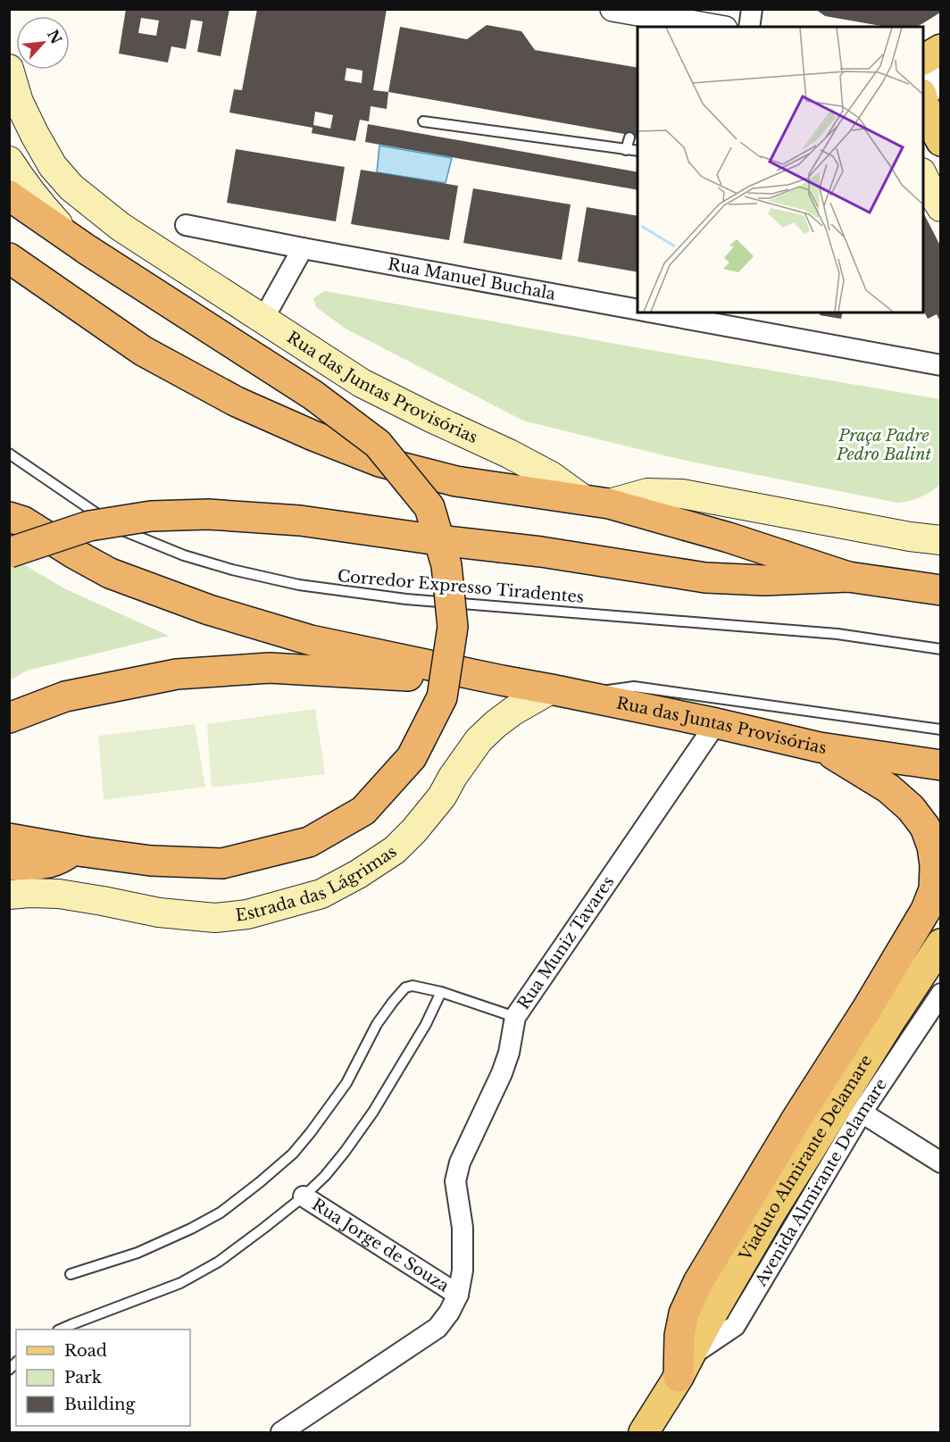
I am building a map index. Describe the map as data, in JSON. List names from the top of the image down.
{
  "streets": {
    "highway": ["Rua das Juntas Provisórias"],
    "main road": ["Estrada das Lágrimas", "Viaduto Almirante Delamare", "Avenida Almirante Delamare"],
    "street": ["Rua Manuel Buchala", "Rua Muniz Tavares", "Rua Jorge de Souza"],
    "lane": ["Corredor Expresso Tiradentes"]
  },
  "crossings": [
    ["Rua das Juntas Provisórias", "Estrada das Lágrimas"],
    ["Rua das Juntas Provisórias", "Rua Muniz Tavares"],
    ["Rua Muniz Tavares", "Rua Jorge de Souza"],
    ["Viaduto Almirante Delamare", "Avenida Almirante Delamare"]
  ],
  "parks": ["Praça Padre Pedro Balint"],
  "legend": ["Road", "Park", "Building"],
  "north": "top right"
}
